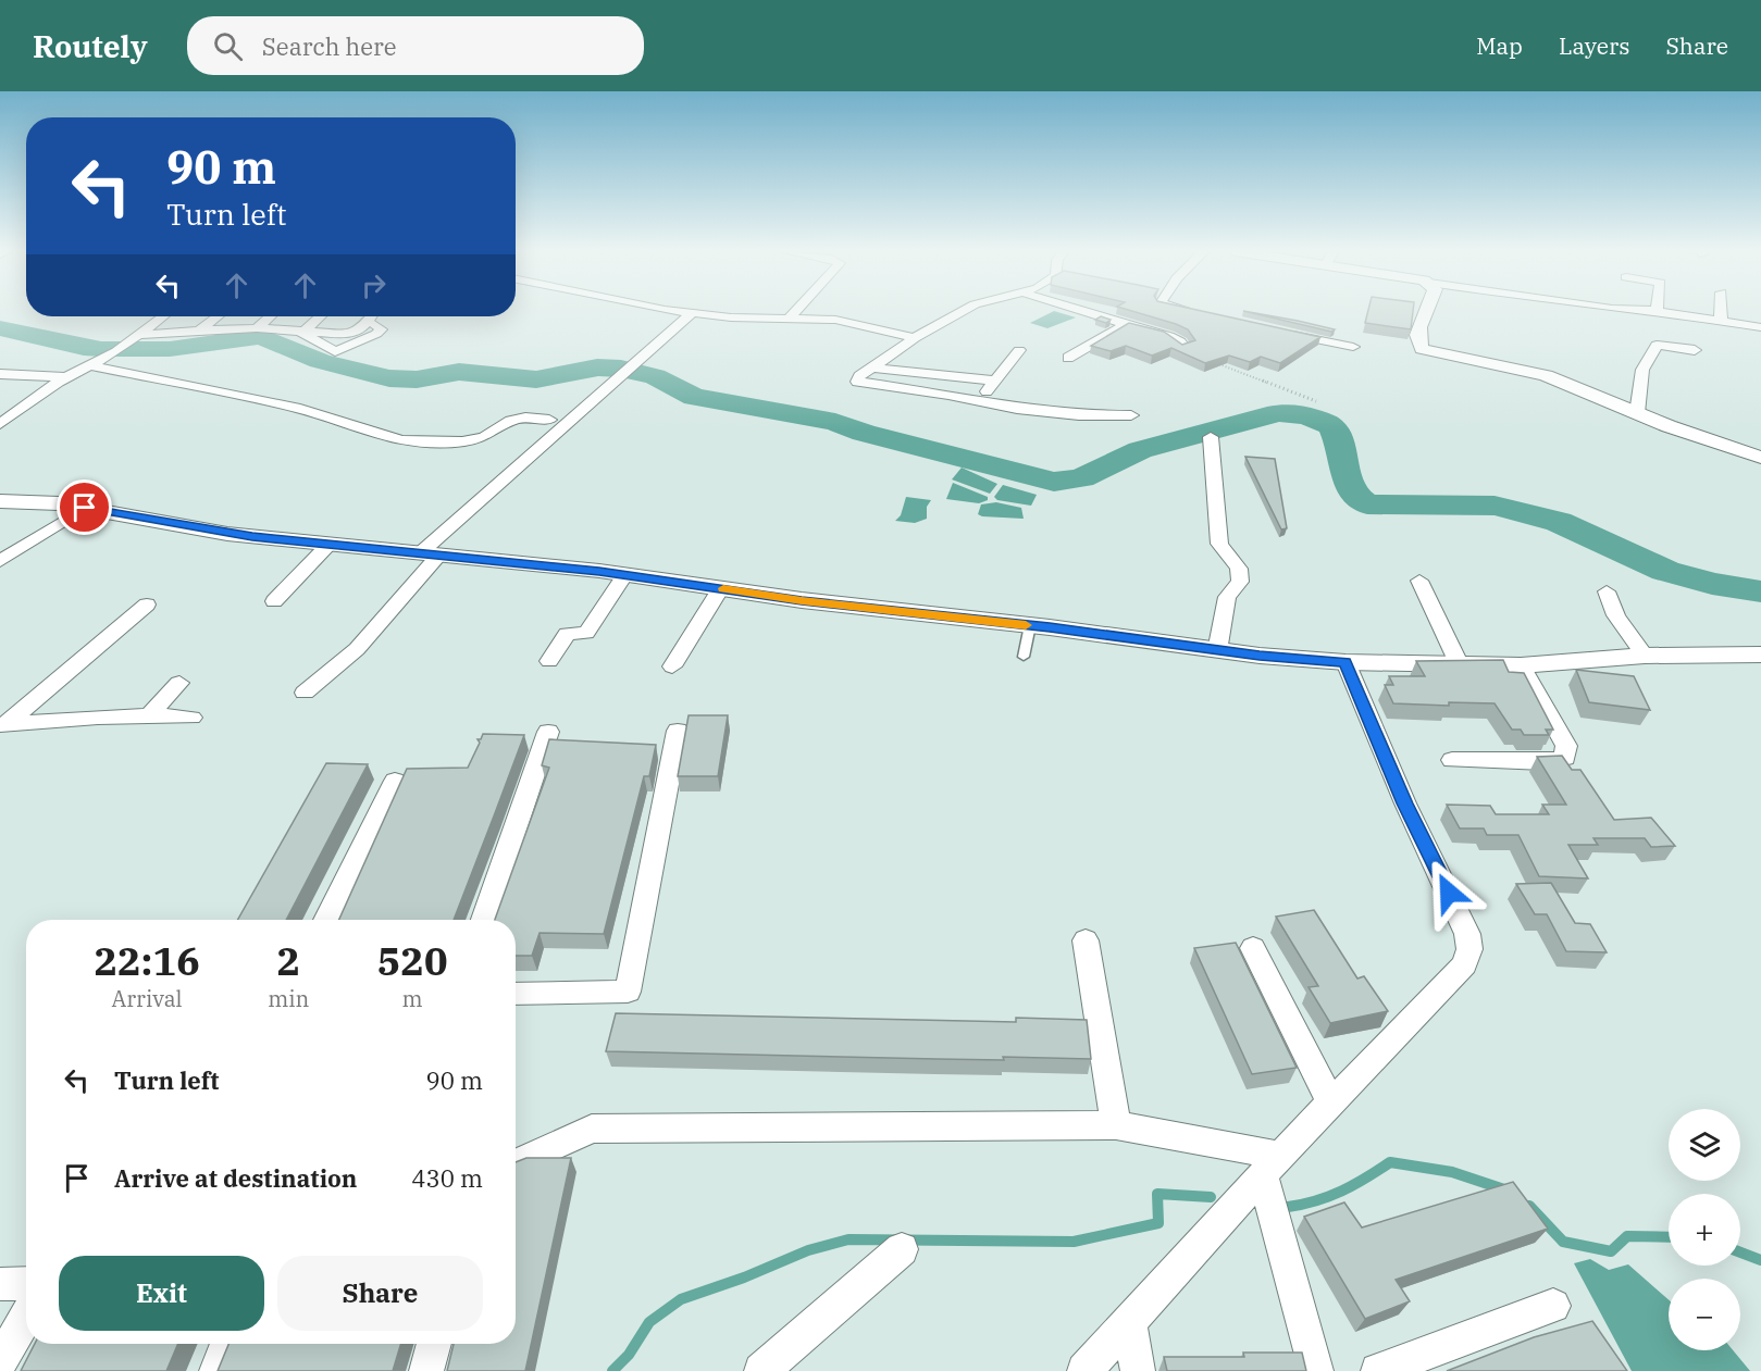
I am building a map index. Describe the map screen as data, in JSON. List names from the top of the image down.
{
  "page": {
    "header": "Routely",
    "search": "Search here",
    "nav": ["Map", "Layers", "Share"],
    "turn": ["90 m", "Turn left"],
    "eta": [
      "22:16",
      "Arrival",
      "2",
      "min",
      "520",
      "m"
    ],
    "list": [
      {
        "name": "Turn left",
        "value": "90 m"
      },
      {
        "name": "Arrive at destination",
        "value": "430 m"
      }
    ],
    "map_buttons": ["+", "−"],
    "buttons": ["Exit", "Share"]
  }
}
